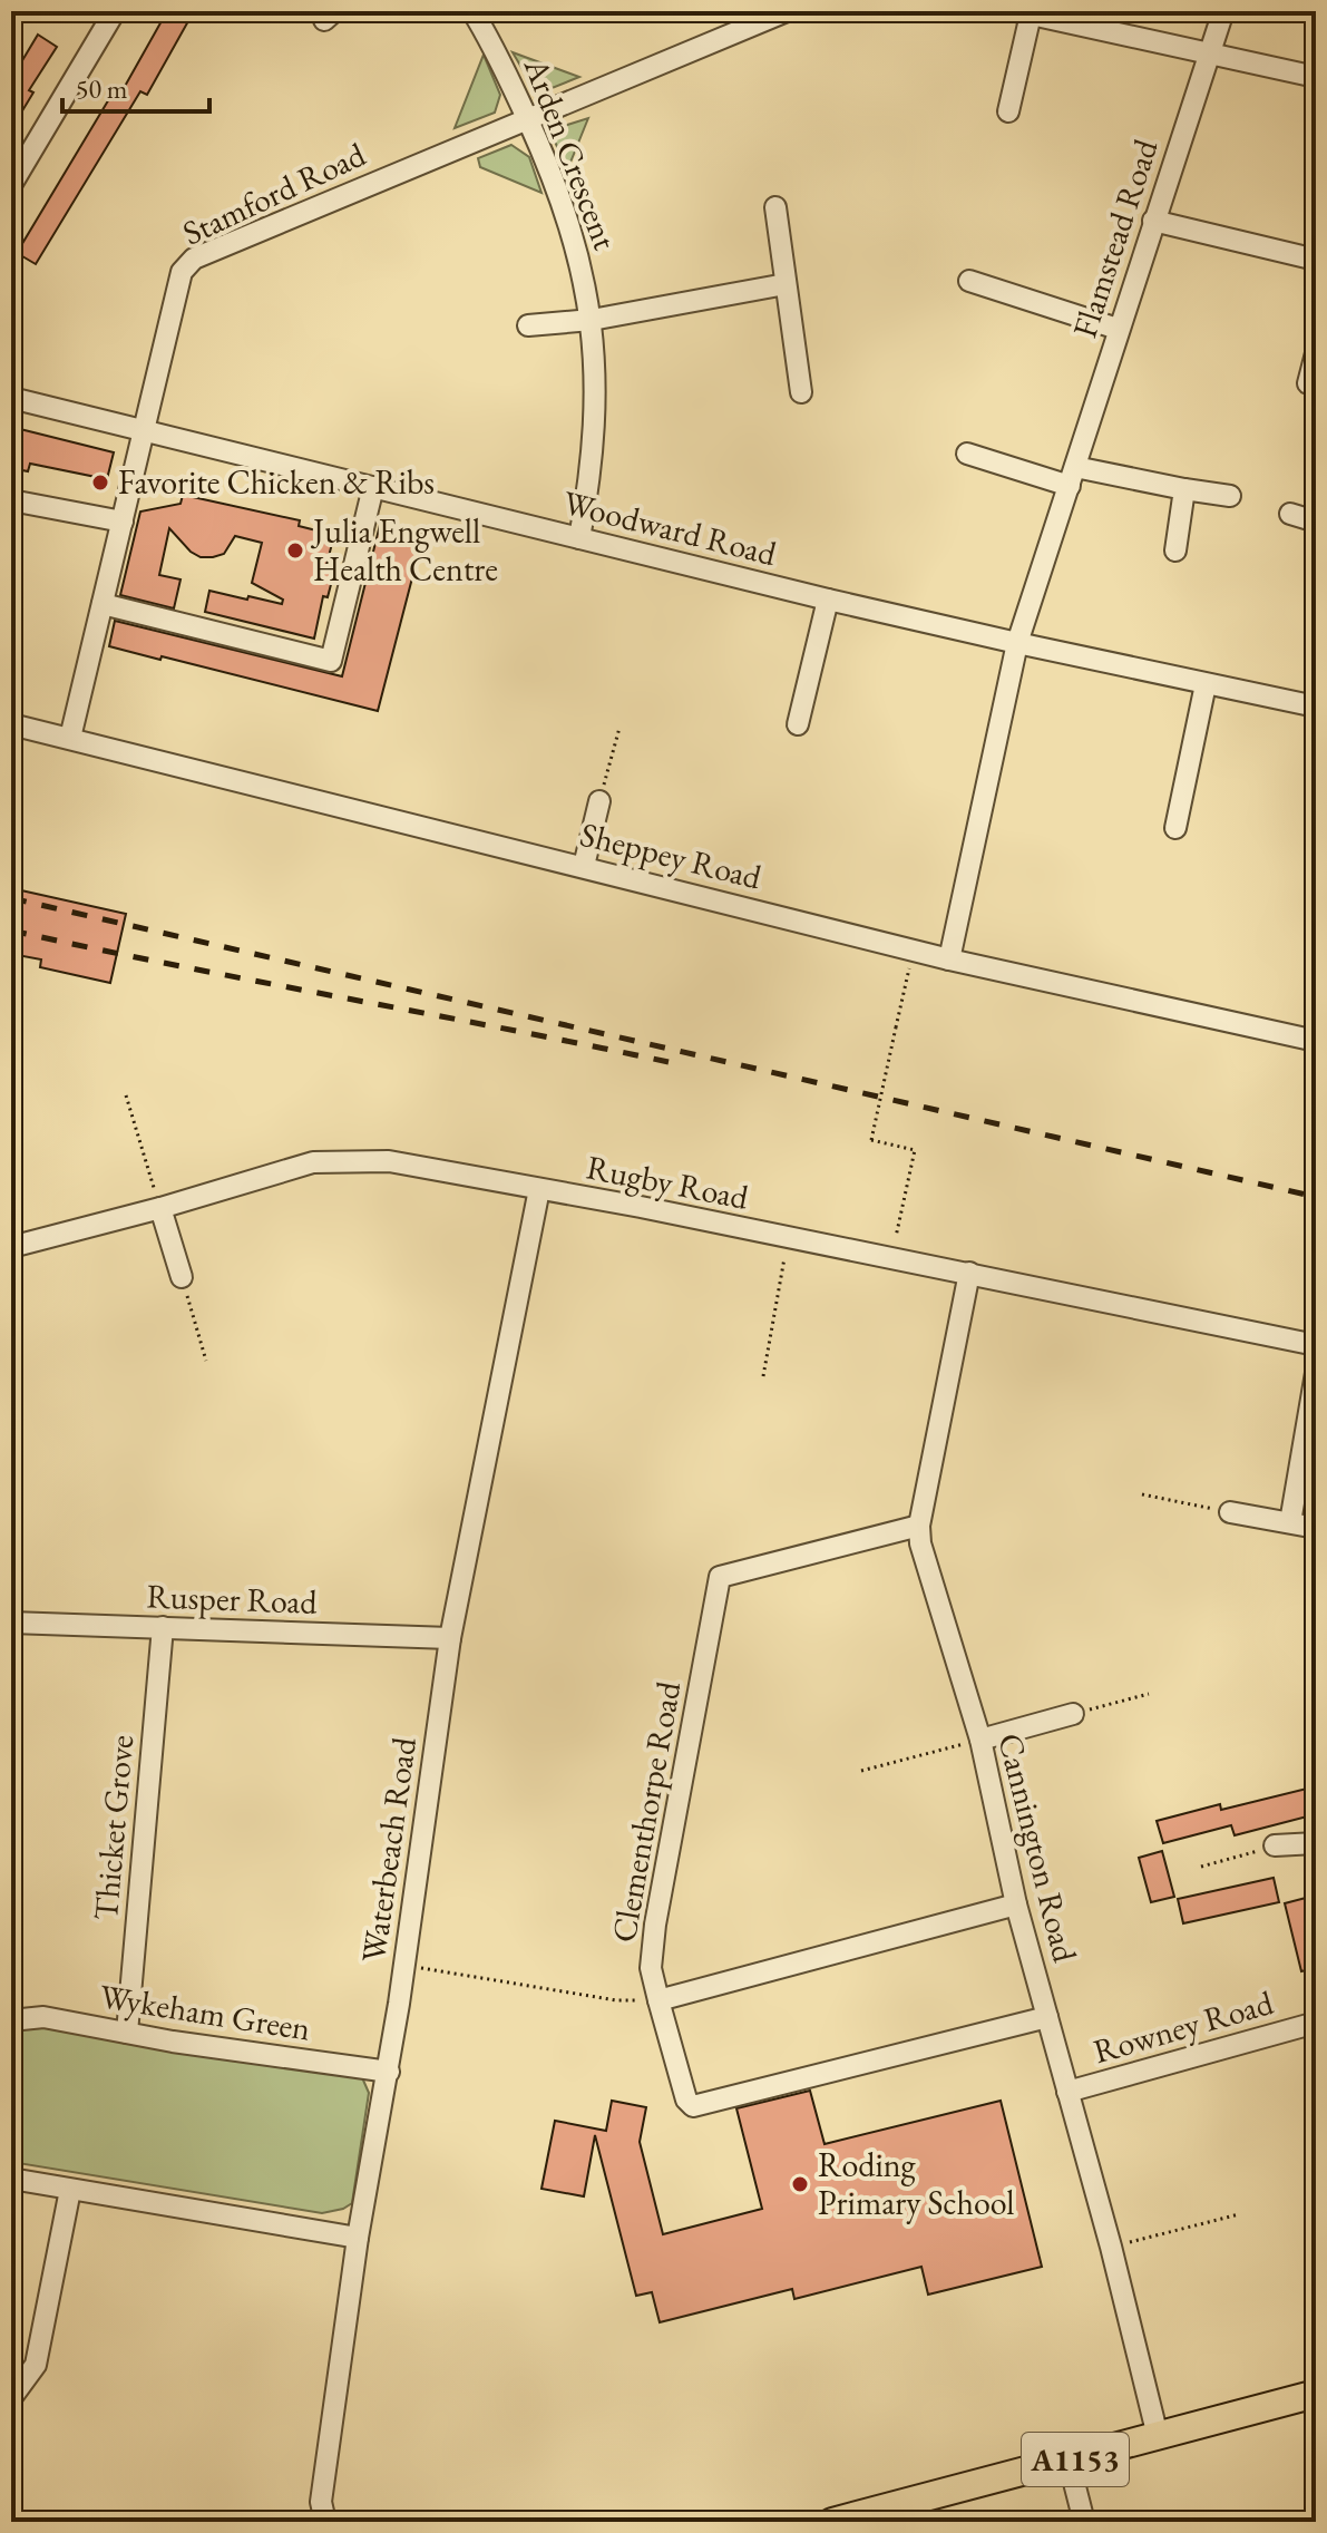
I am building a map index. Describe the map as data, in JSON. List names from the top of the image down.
{
  "streets": {
    "main road": ["A1153"],
    "street": [
      "Arden Crescent",
      "Stamford Road",
      "Flamstead Road",
      "Woodward Road",
      "Sheppey Road",
      "Rugby Road",
      "Rusper Road",
      "Clementhorpe Road",
      "Thicket Grove",
      "Cannington Road",
      "Waterbeach Road",
      "Wykeham Green",
      "Rowney Road"
    ]
  },
  "crossings": [
    ["Arden Crescent", "Stamford Road"],
    ["Arden Crescent", "Woodward Road"],
    ["Stamford Road", "Woodward Road"],
    ["Stamford Road", "Sheppey Road"],
    ["Flamstead Road", "Woodward Road"],
    ["Flamstead Road", "Sheppey Road"],
    ["Rugby Road", "Cannington Road"],
    ["Rugby Road", "Waterbeach Road"],
    ["Rusper Road", "Thicket Grove"],
    ["Rusper Road", "Waterbeach Road"],
    ["Clementhorpe Road", "Cannington Road"],
    ["Thicket Grove", "Wykeham Green"],
    ["Cannington Road", "Rowney Road"],
    ["Cannington Road", "A1153"],
    ["Waterbeach Road", "Wykeham Green"]
  ],
  "places": ["Favorite Chicken & Ribs", "Julia Engwell Health Centre", "Roding Primary School"],
  "scale_bar": "50 m"
}
